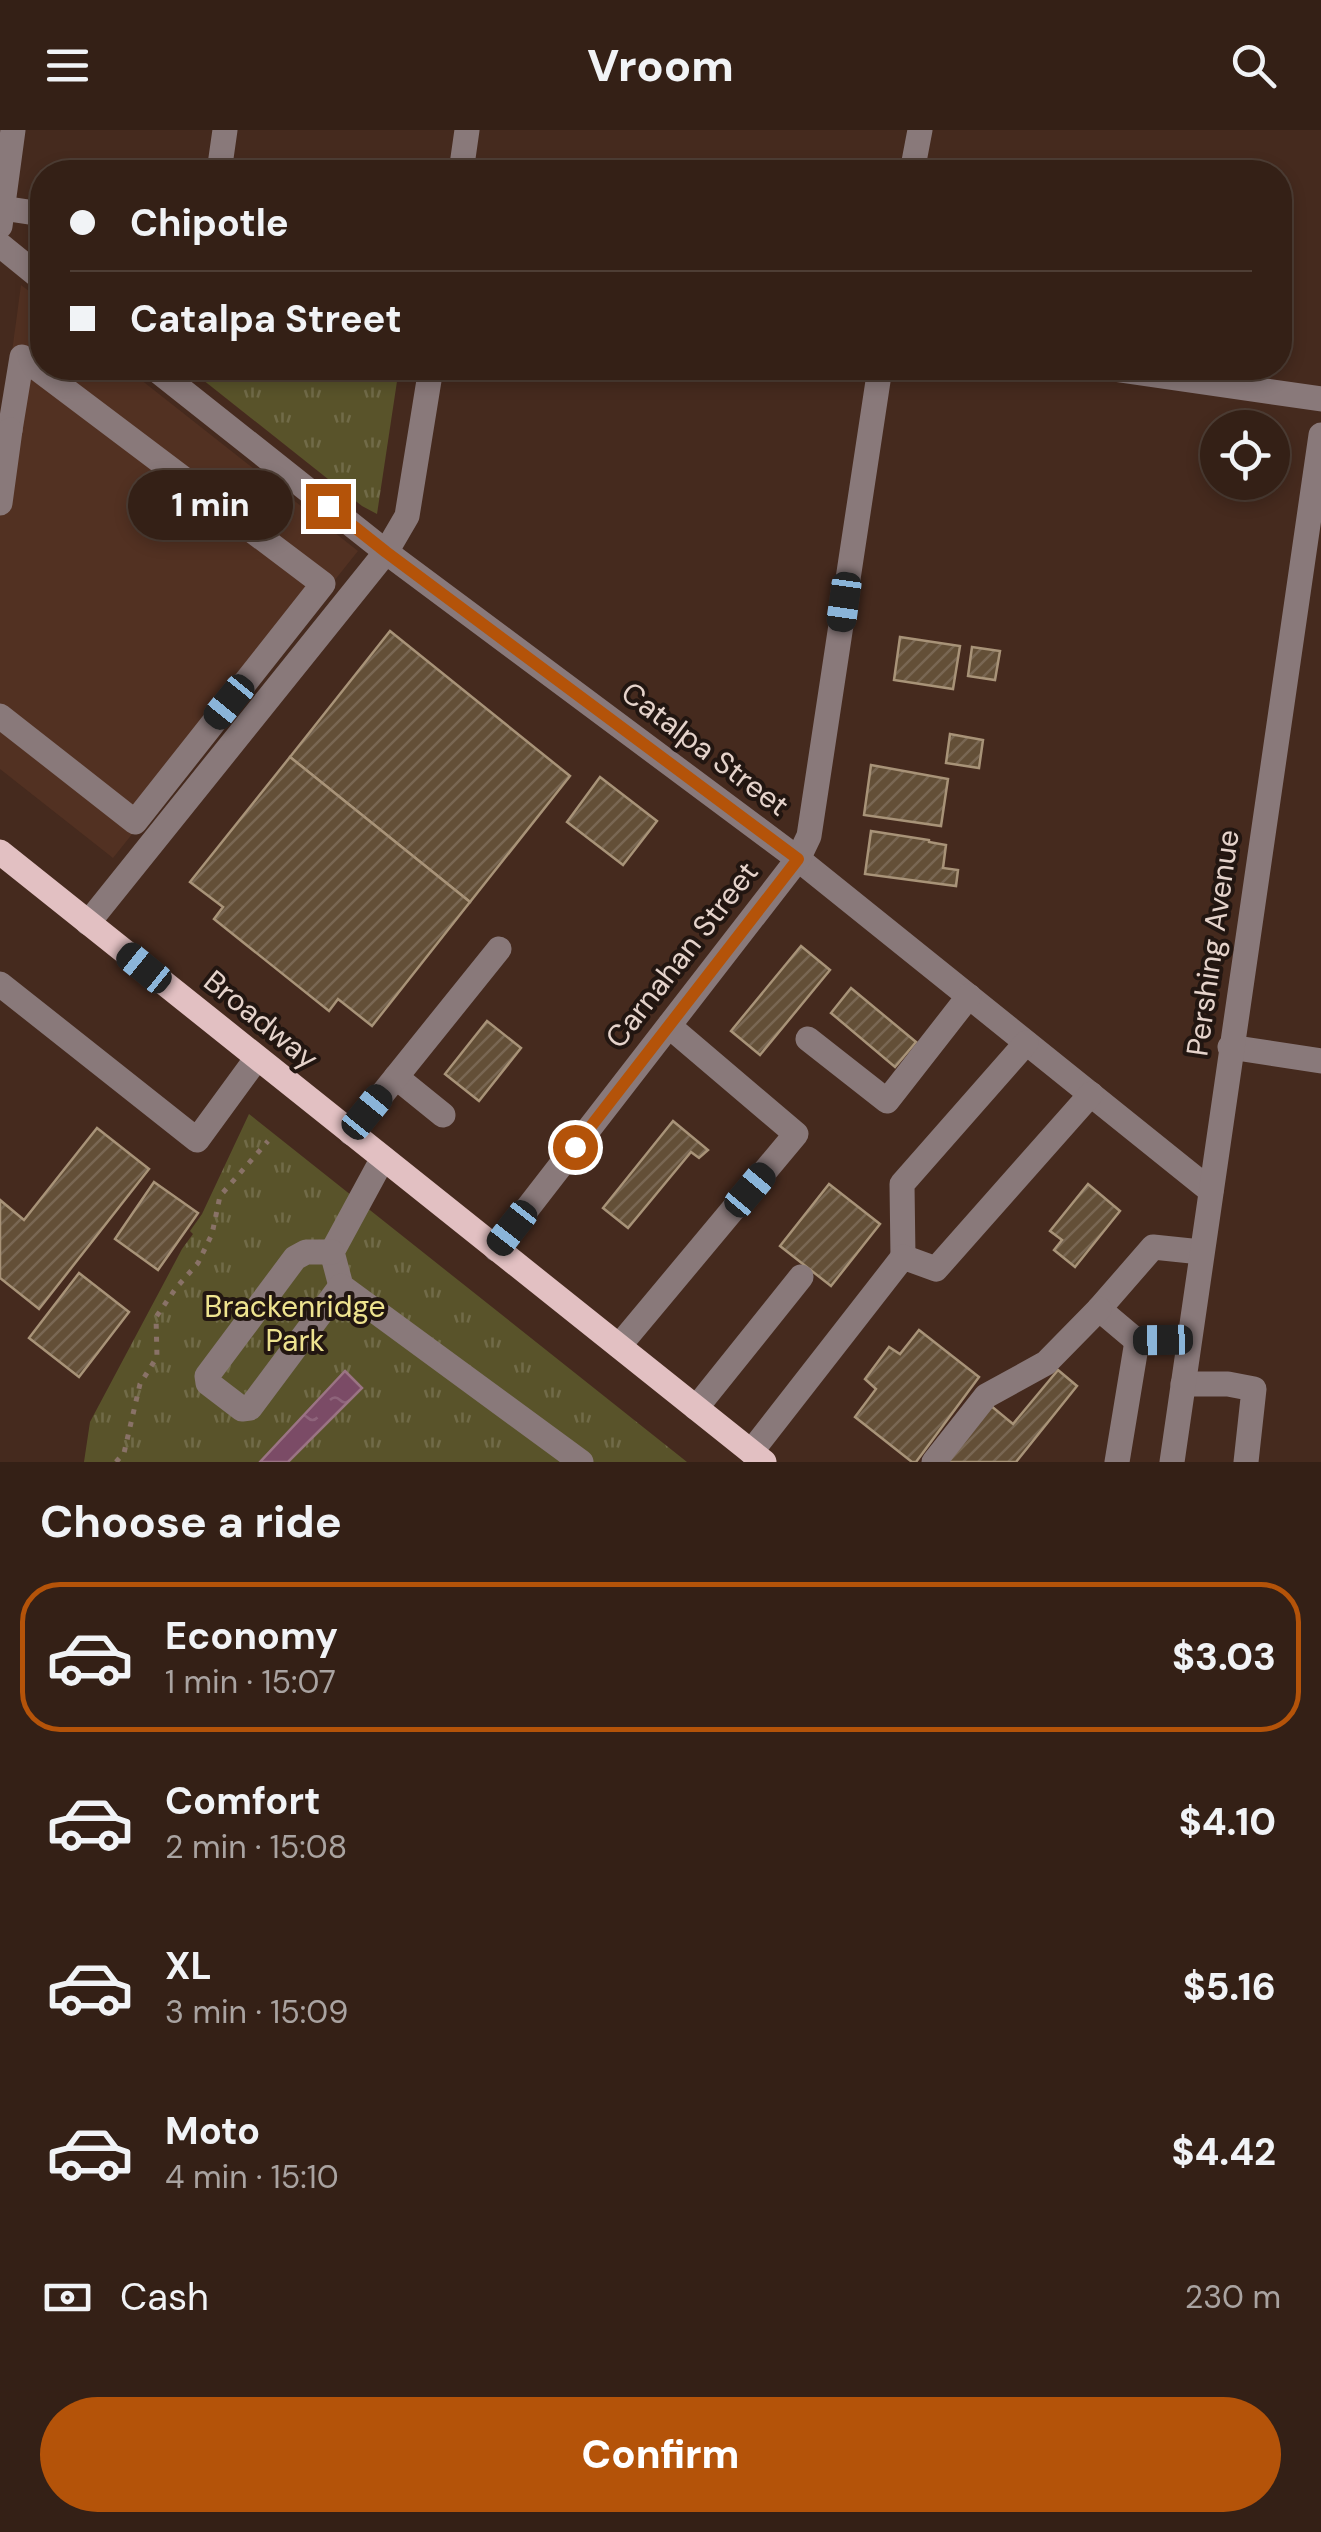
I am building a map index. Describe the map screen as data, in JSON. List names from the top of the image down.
{
  "streets": {
    "main road": ["Broadway"],
    "street": ["Catalpa Street", "Pershing Avenue", "Carnahan Street"]
  },
  "crossings": [
    ["Catalpa Street", "Pershing Avenue"],
    ["Catalpa Street", "Carnahan Street"],
    ["Carnahan Street", "Broadway"]
  ],
  "parks": ["Brackenridge Park"],
  "page": {
    "header": "Vroom",
    "banner": ["Chipotle", "Catalpa Street"],
    "bubble": "1 min",
    "heading": "Choose a ride",
    "list": [
      {
        "name": "Economy",
        "note": "1 min · 15:07",
        "value": "$3.03"
      },
      {
        "name": "Comfort",
        "note": "2 min · 15:08",
        "value": "$4.10"
      },
      {
        "name": "XL",
        "note": "3 min · 15:09",
        "value": "$5.16"
      },
      {
        "name": "Moto",
        "note": "4 min · 15:10",
        "value": "$4.42"
      }
    ],
    "pay": ["Cash", "230 m"],
    "buttons": "Confirm"
  }
}
